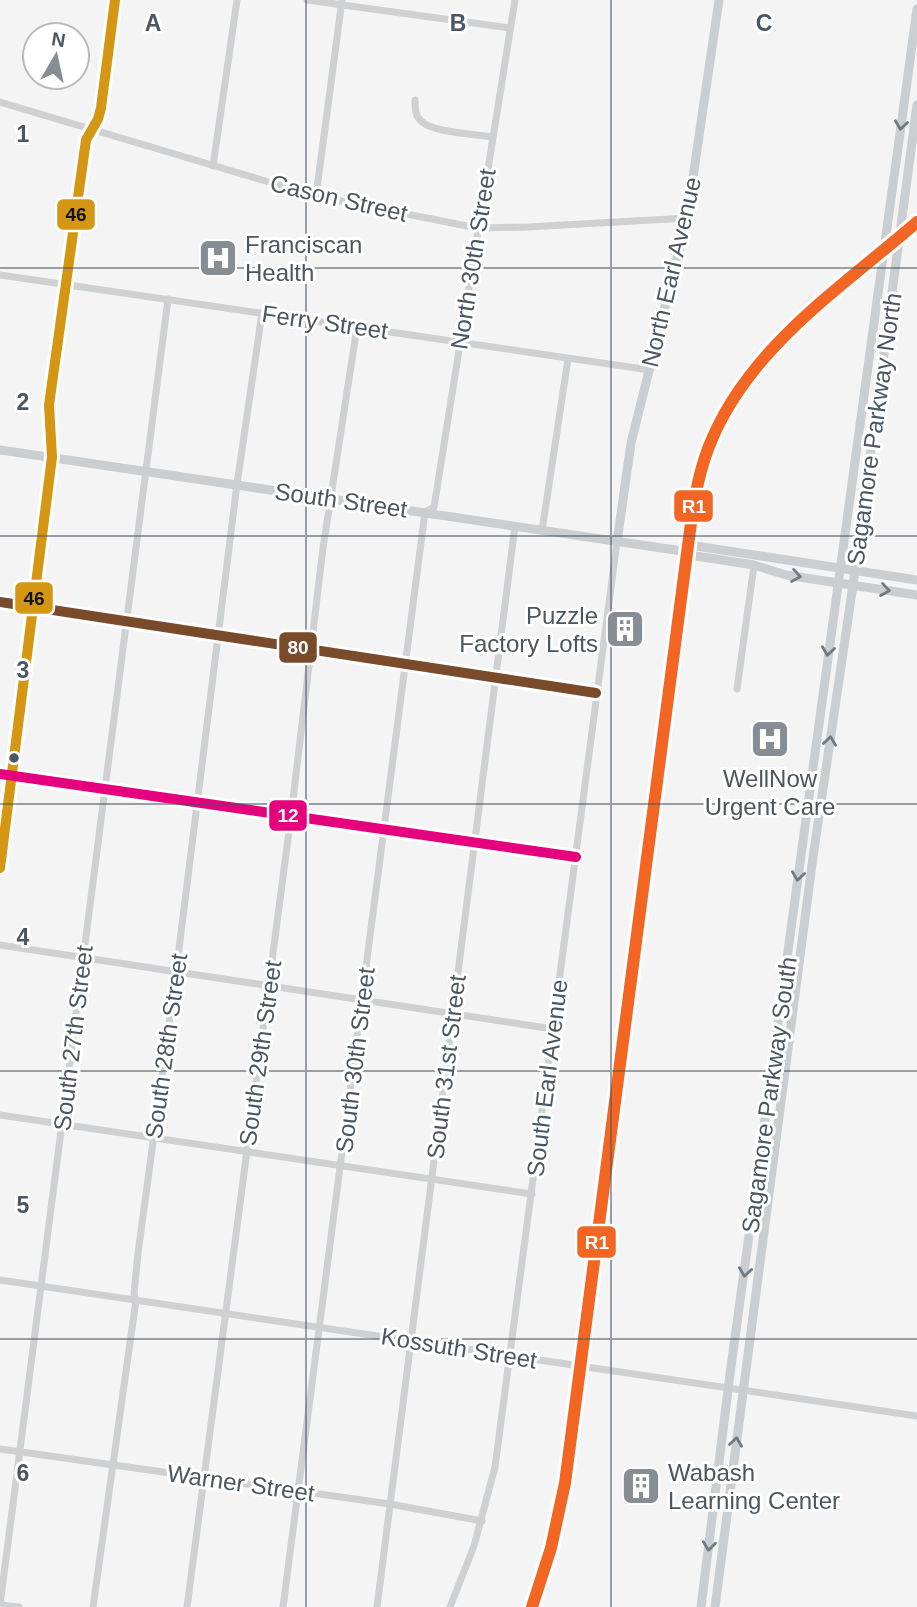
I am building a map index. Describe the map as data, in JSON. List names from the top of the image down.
{
  "streets": {
    "main road": [
      "North Earl Avenue",
      "Sagamore Parkway North",
      "South Street",
      "Sagamore Parkway South"
    ],
    "street": [
      "Cason Street",
      "North 30th Street",
      "Ferry Street",
      "South 27th Street",
      "South 28th Street",
      "South 29th Street",
      "South 30th Street",
      "South 31st Street",
      "South Earl Avenue",
      "Kossuth Street",
      "Warner Street"
    ]
  },
  "crossings": [
    ["Cason Street", "North 30th Street"],
    ["Cason Street", "North Earl Avenue"],
    ["North 30th Street", "Ferry Street"],
    ["North 30th Street", "South Street"],
    ["North 30th Street", "South 30th Street"],
    ["North Earl Avenue", "Ferry Street"],
    ["North Earl Avenue", "South Street"],
    ["North Earl Avenue", "South Earl Avenue"],
    ["Ferry Street", "South 27th Street"],
    ["Ferry Street", "South 28th Street"],
    ["Ferry Street", "South 29th Street"],
    ["Sagamore Parkway North", "South Street"],
    ["Sagamore Parkway North", "Sagamore Parkway South"],
    ["South Street", "South 27th Street"],
    ["South Street", "South 28th Street"],
    ["South Street", "South 29th Street"],
    ["South Street", "South 30th Street"],
    ["South Street", "South 31st Street"],
    ["South Street", "South Earl Avenue"],
    ["South Street", "Sagamore Parkway South"],
    ["South 27th Street", "Kossuth Street"],
    ["South 27th Street", "Warner Street"],
    ["South 28th Street", "Kossuth Street"],
    ["South 28th Street", "Warner Street"],
    ["South 29th Street", "Kossuth Street"],
    ["South 29th Street", "Warner Street"],
    ["South 30th Street", "Kossuth Street"],
    ["South 30th Street", "Warner Street"],
    ["South 31st Street", "Kossuth Street"],
    ["South 31st Street", "Warner Street"],
    ["South Earl Avenue", "Kossuth Street"],
    ["South Earl Avenue", "Warner Street"],
    ["Sagamore Parkway South", "Kossuth Street"]
  ],
  "places": {
    "hospital": ["Franciscan Health", "WellNow Urgent Care"],
    "building": ["Puzzle Factory Lofts", "Wabash Learning Center"]
  },
  "lines": [
    "transit line 46",
    "transit line R1",
    "transit line 80",
    "transit line 12"
  ],
  "north": "top",
  "grid": {
    "columns": ["A", "B", "C"],
    "rows": [
      "1",
      "2",
      "3",
      "4",
      "5",
      "6"
    ]
  }
}
